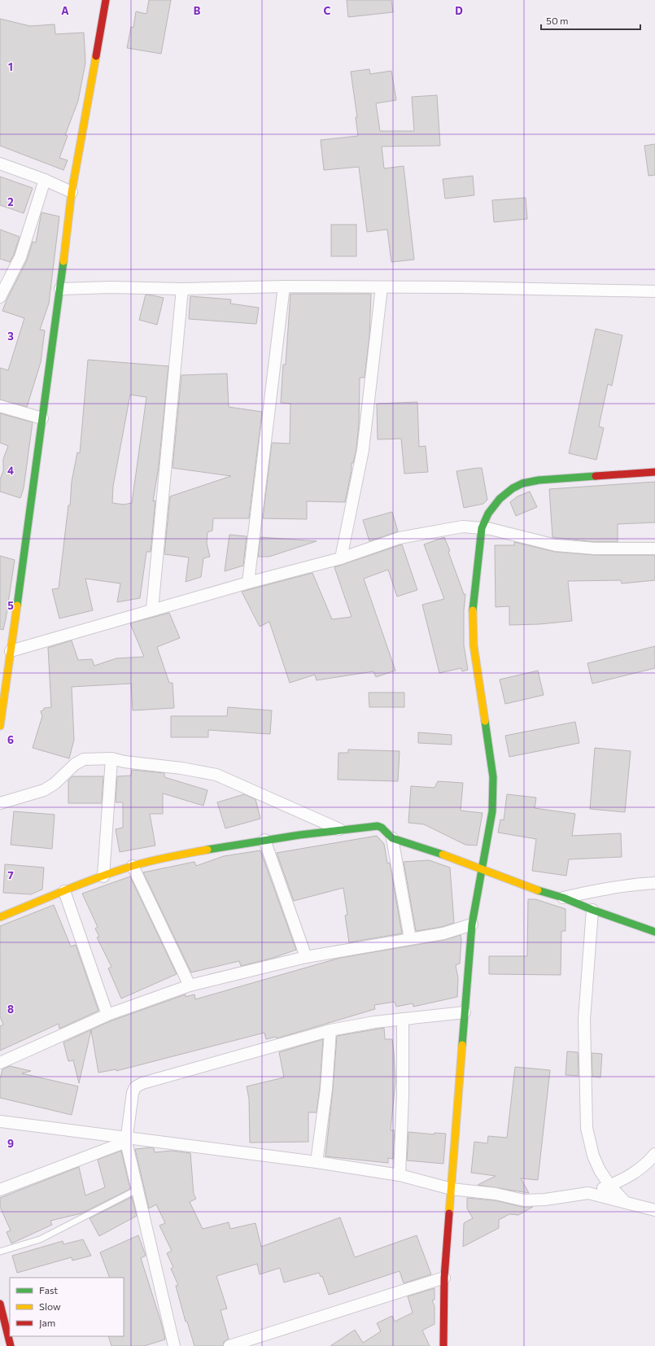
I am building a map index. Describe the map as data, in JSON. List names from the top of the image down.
{
  "legend": ["Fast", "Slow", "Jam"],
  "scale_bar": "50 m",
  "grid": {
    "columns": [
      "A",
      "B",
      "C",
      "D"
    ],
    "rows": [
      "1",
      "2",
      "3",
      "4",
      "5",
      "6",
      "7",
      "8",
      "9"
    ]
  }
}
